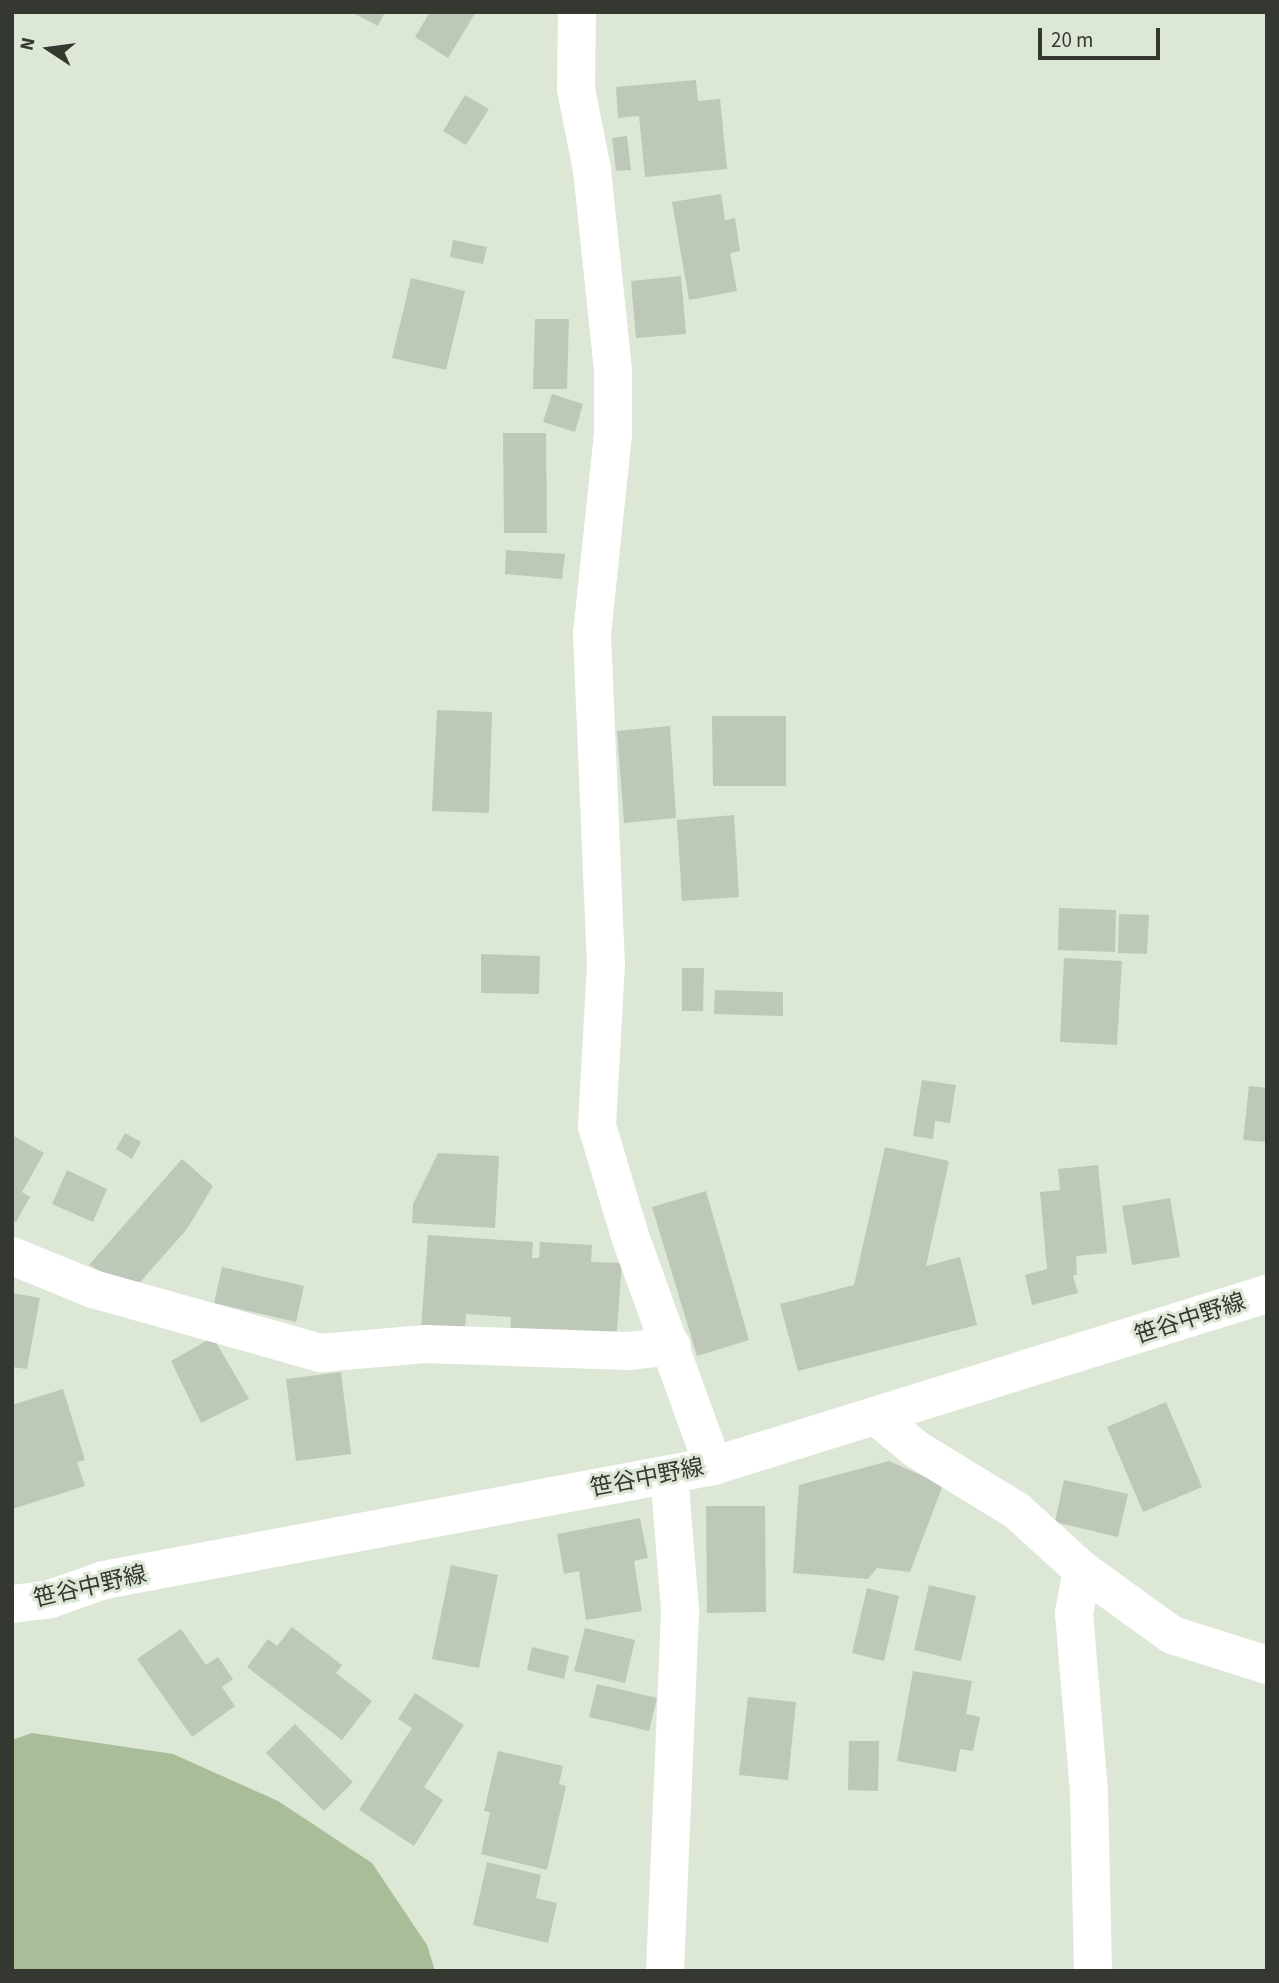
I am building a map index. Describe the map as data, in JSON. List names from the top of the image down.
{
  "streets": {
    "street": ["笹谷中野線"]
  },
  "scale_bar": "20 m",
  "north": "left"
}
